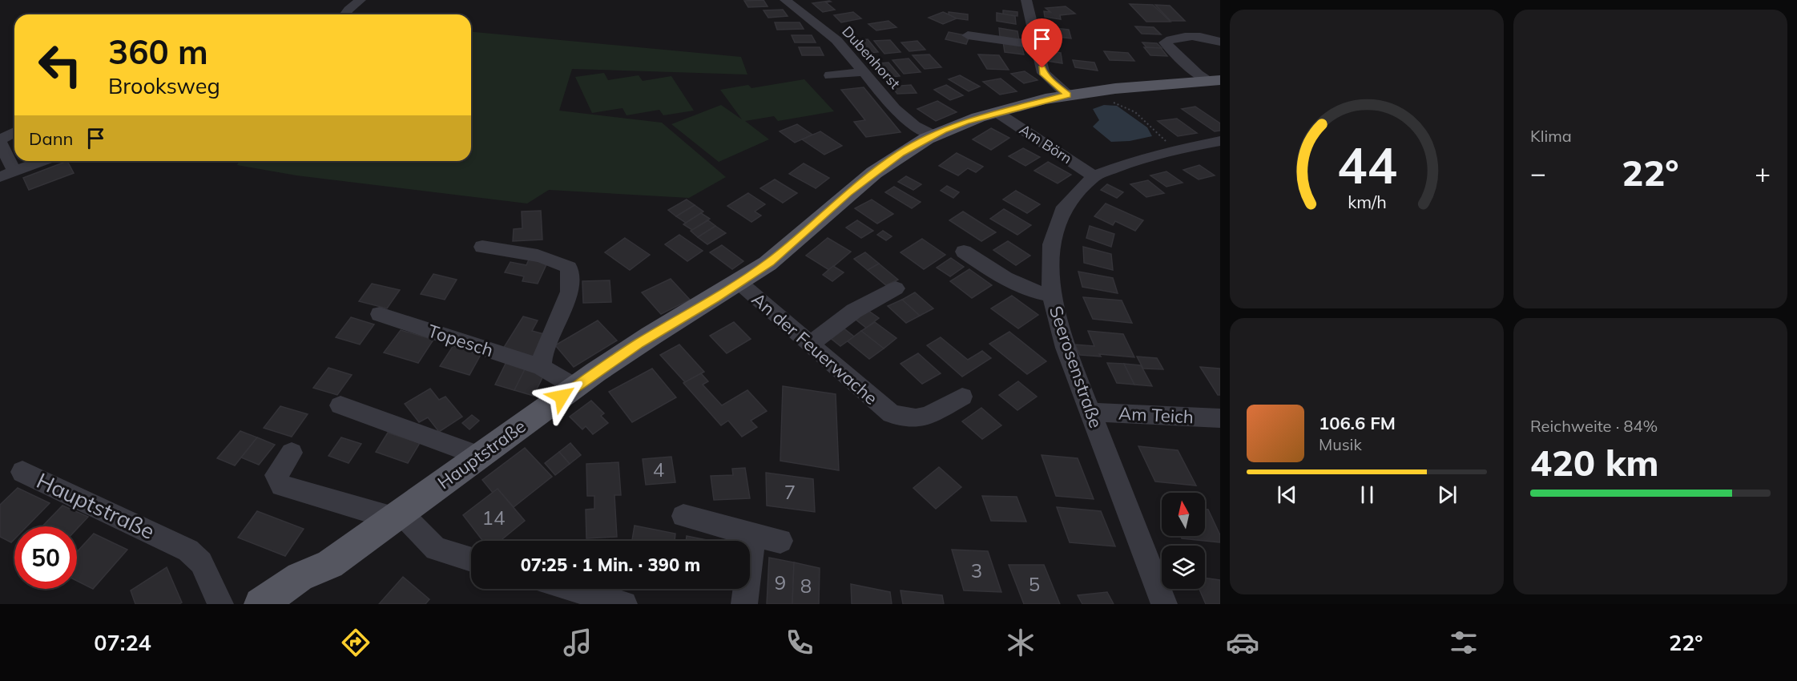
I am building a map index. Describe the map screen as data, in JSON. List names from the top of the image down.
{
  "streets": {
    "main road": ["Hauptstraße"],
    "street": [
      "Dubenhorst",
      "Am Börn",
      "Topesch",
      "An der Feuerwache",
      "Seerosenstraße",
      "Am Teich"
    ]
  },
  "crossings": [
    ["Dubenhorst", "Hauptstraße"],
    ["Am Börn", "Seerosenstraße"],
    ["Am Börn", "Hauptstraße"],
    ["Topesch", "Hauptstraße"],
    ["An der Feuerwache", "Hauptstraße"],
    ["Seerosenstraße", "Am Teich"]
  ],
  "house_numbers": [
    "4",
    "7",
    "14",
    "3",
    "9",
    "5",
    "8"
  ],
  "north": "top",
  "page": {
    "tile": [
      "Klima",
      ["Reichweite · 84%", "420 km"]
    ],
    "turn": ["360 m", "Brooksweg"],
    "then": "Dann",
    "heat": ["−", "22°", "+"],
    "song": ["106.6 FM", "Musik"],
    "limit": "50",
    "trip": "07:25 · 1 Min. · 390 m",
    "tabs": ["07:24", "22°"],
    "gauge": ["44", "km/h"]
  }
}
